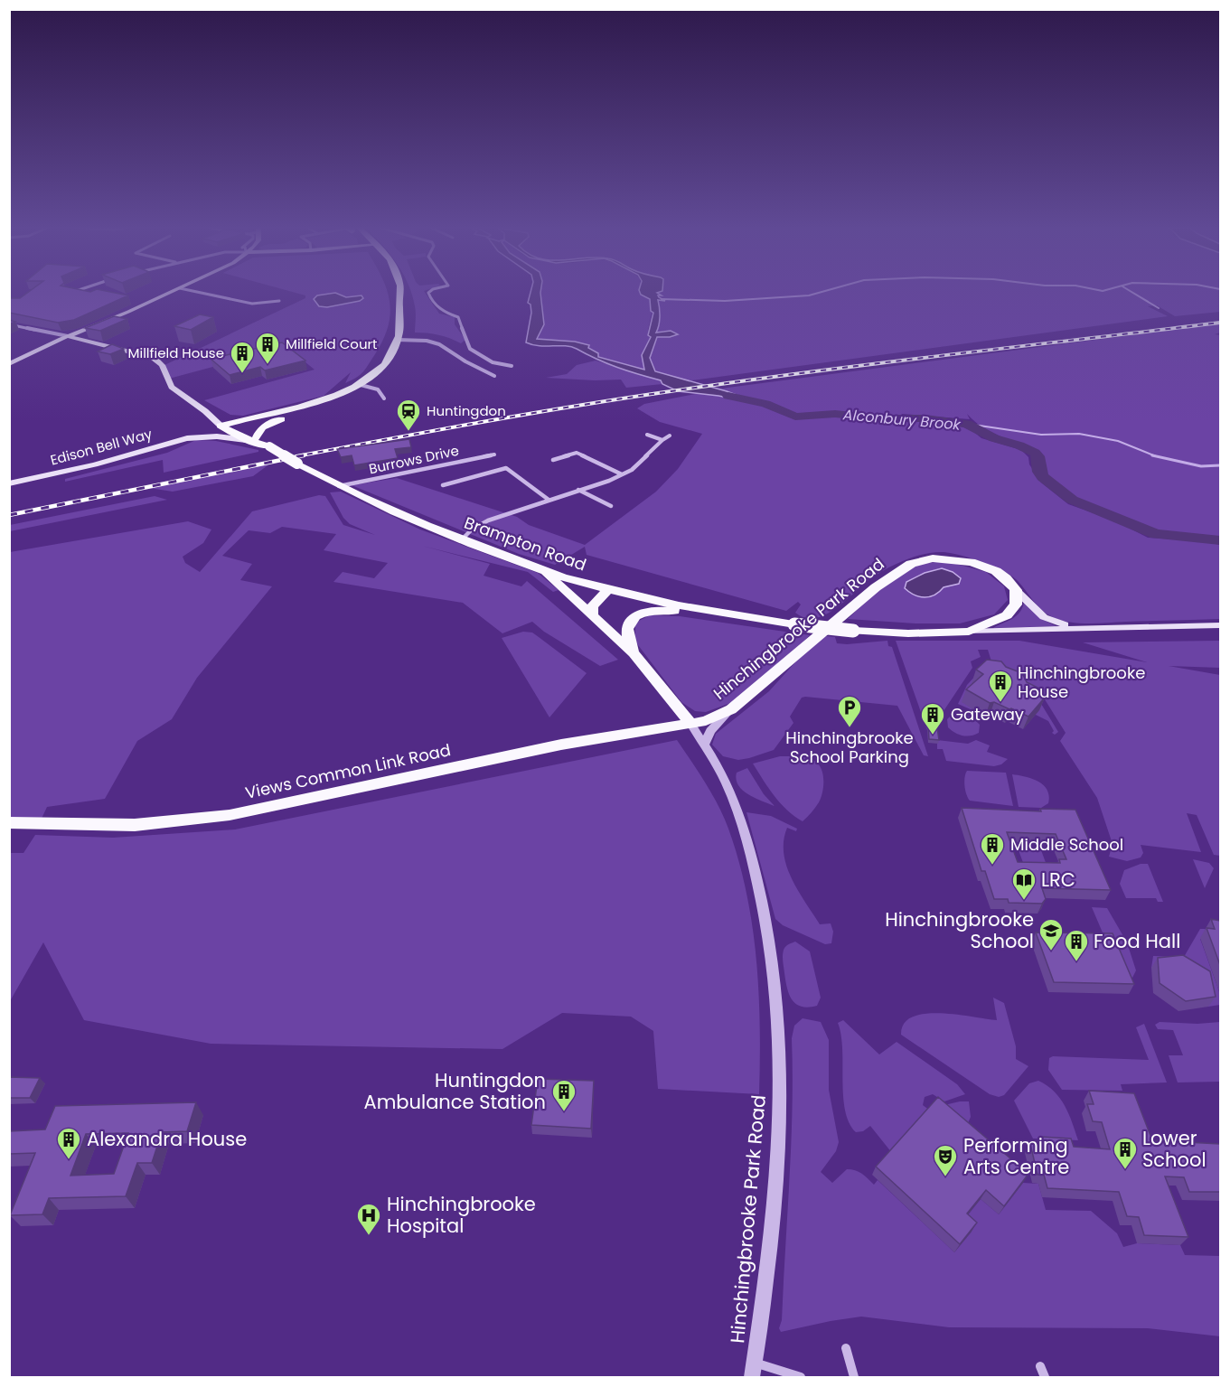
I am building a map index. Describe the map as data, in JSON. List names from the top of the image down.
{
  "streets": {
    "main road": [
      "Edison Bell Way",
      "Brampton Road",
      "Hinchingbrooke Park Road",
      "Views Common Link Road"
    ],
    "street": ["Burrows Drive"]
  },
  "crossings": [
    ["Edison Bell Way", "Brampton Road"],
    ["Burrows Drive", "Brampton Road"],
    ["Brampton Road", "Hinchingbrooke Park Road"],
    ["Hinchingbrooke Park Road", "Views Common Link Road"]
  ],
  "water": ["Alconbury Brook"],
  "places": {
    "building": [
      "Millfield Court",
      "Millfield House",
      "Hinchingbrooke House",
      "Gateway",
      "Middle School",
      "Food Hall",
      "Huntingdon Ambulance Station",
      "Alexandra House",
      "Lower School"
    ],
    "station": ["Huntingdon"],
    "parking": ["Hinchingbrooke School Parking"],
    "library": ["LRC"],
    "school or university": ["Hinchingbrooke School"],
    "theatre": ["Performing Arts Centre"],
    "hospital": ["Hinchingbrooke Hospital"]
  }
}
